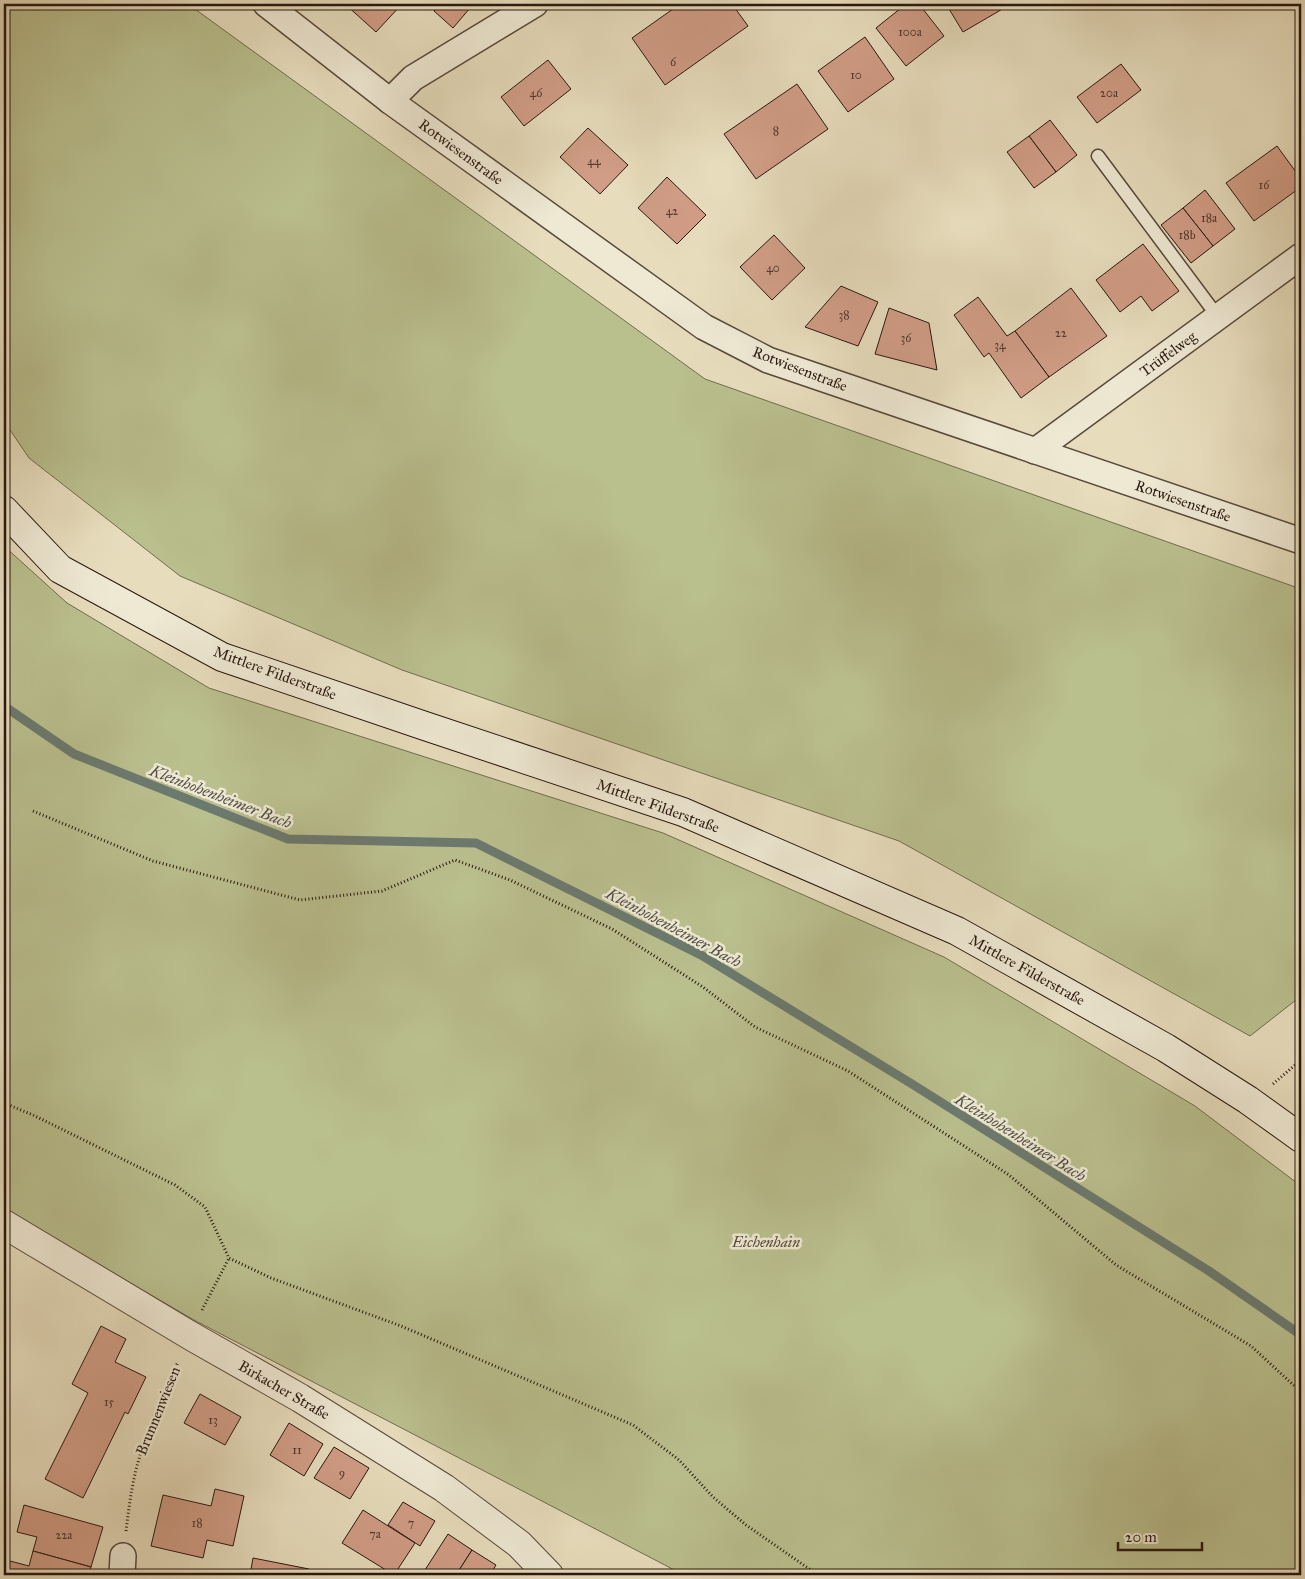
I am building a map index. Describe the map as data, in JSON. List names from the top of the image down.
{
  "streets": {
    "main road": ["Mittlere Filderstraße", "Birkacher Straße"],
    "street": ["Rotwiesenstraße", "Trüffelweg"],
    "path": ["Brunnenwiesen"]
  },
  "crossings": [
    ["Rotwiesenstraße", "Trüffelweg"],
    ["Birkacher Straße", "Brunnenwiesen"]
  ],
  "water": ["Kleinhohenheimer Bach"],
  "parks": ["Eichenhain"],
  "house_numbers": [
    "100a",
    "6",
    "10",
    "46",
    "20a",
    "8",
    "44",
    "16",
    "42",
    "18a",
    "18b",
    "40",
    "38",
    "22",
    "36",
    "34",
    "15",
    "13",
    "11",
    "9",
    "18",
    "7",
    "7a",
    "22a"
  ],
  "scale_bar": "20 m"
}
